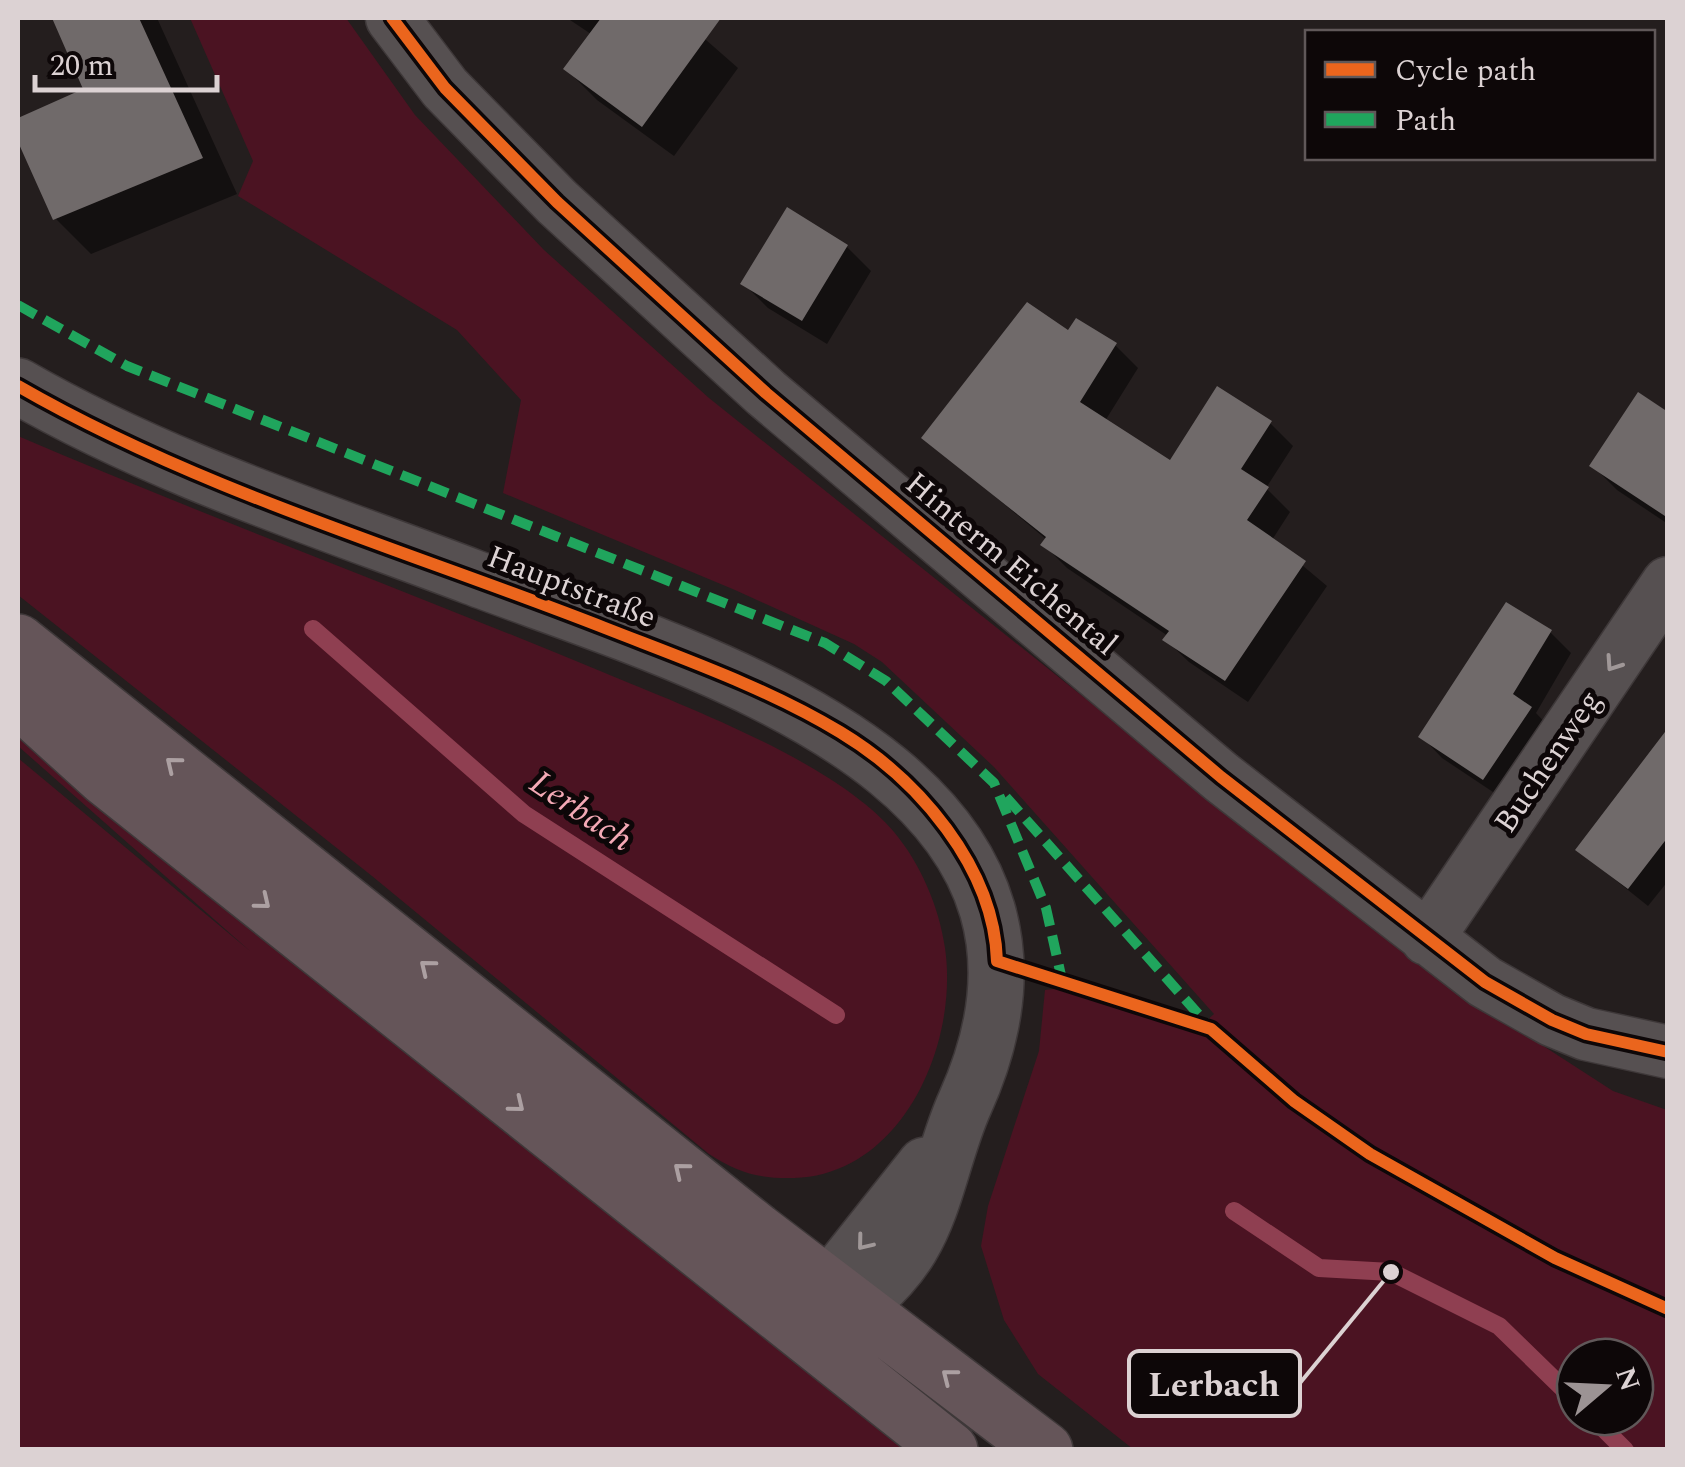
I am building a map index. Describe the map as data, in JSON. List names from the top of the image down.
{
  "streets": {
    "street": ["Hinterm Eichental", "Hauptstraße", "Buchenweg"]
  },
  "crossings": [
    ["Hinterm Eichental", "Buchenweg"]
  ],
  "one_way": ["Buchenweg"],
  "water": ["Lerbach"],
  "places": ["Lerbach"],
  "legend": ["Cycle path", "Path"],
  "scale_bar": "20 m",
  "north": "right"
}
